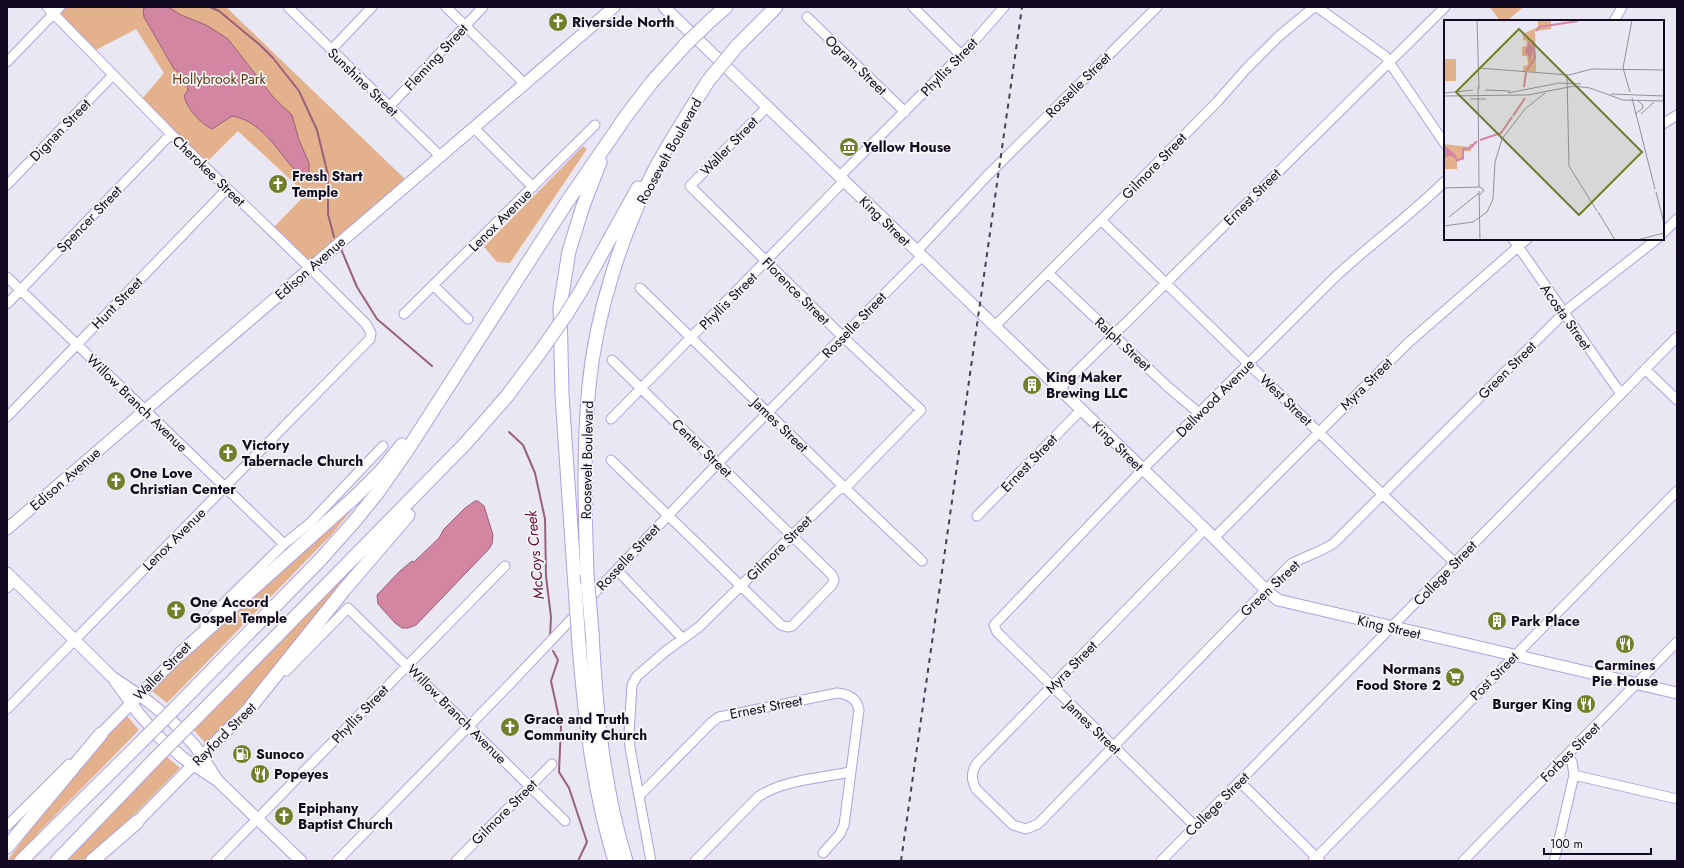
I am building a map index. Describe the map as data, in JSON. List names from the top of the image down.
{
  "streets": {
    "highway": ["Roosevelt Boulevard"],
    "main road": [
      "Waller Street",
      "King Street",
      "Edison Avenue",
      "Rayford Street"
    ],
    "street": [
      "Fleming Street",
      "Ogram Street",
      "Phyllis Street",
      "Sunshine Street",
      "Rosselle Street",
      "Dignan Street",
      "Gilmore Street",
      "Cherokee Street",
      "Ernest Street",
      "Spencer Street",
      "Lenox Avenue",
      "Florence Street",
      "Hunt Street",
      "Acosta Street",
      "Ralph Street",
      "Green Street",
      "Myra Street",
      "Dellwood Avenue",
      "West Street",
      "Willow Branch Avenue",
      "James Street",
      "Center Street",
      "College Street",
      "Post Street",
      "Forbes Street"
    ]
  },
  "crossings": [
    ["Fleming Street", "Sunshine Street"],
    ["Ogram Street", "Phyllis Street"],
    ["Phyllis Street", "King Street"],
    ["Phyllis Street", "Florence Street"],
    ["Phyllis Street", "Willow Branch Avenue"],
    ["Phyllis Street", "James Street"],
    ["Phyllis Street", "Center Street"],
    ["Sunshine Street", "Edison Avenue"],
    ["Rosselle Street", "King Street"],
    ["Rosselle Street", "Florence Street"],
    ["Rosselle Street", "Willow Branch Avenue"],
    ["Rosselle Street", "James Street"],
    ["Rosselle Street", "Center Street"],
    ["Dignan Street", "Cherokee Street"],
    ["Waller Street", "King Street"],
    ["Waller Street", "Florence Street"],
    ["Waller Street", "Willow Branch Avenue"],
    ["Gilmore Street", "Ernest Street"],
    ["Gilmore Street", "King Street"],
    ["Gilmore Street", "Florence Street"],
    ["Gilmore Street", "Ralph Street"],
    ["Gilmore Street", "West Street"],
    ["Gilmore Street", "Willow Branch Avenue"],
    ["Gilmore Street", "James Street"],
    ["Gilmore Street", "Center Street"],
    ["Cherokee Street", "Spencer Street"],
    ["Cherokee Street", "Lenox Avenue"],
    ["Cherokee Street", "Edison Avenue"],
    ["Cherokee Street", "Hunt Street"],
    ["Ernest Street", "King Street"],
    ["Ernest Street", "Ralph Street"],
    ["Ernest Street", "West Street"],
    ["Spencer Street", "Willow Branch Avenue"],
    ["Lenox Avenue", "Willow Branch Avenue"],
    ["King Street", "Green Street"],
    ["King Street", "Myra Street"],
    ["King Street", "Dellwood Avenue"],
    ["King Street", "College Street"],
    ["King Street", "Post Street"],
    ["King Street", "Forbes Street"],
    ["Edison Avenue", "Willow Branch Avenue"],
    ["Hunt Street", "Willow Branch Avenue"],
    ["Acosta Street", "Green Street"],
    ["Acosta Street", "Myra Street"],
    ["Acosta Street", "College Street"],
    ["Ralph Street", "Dellwood Avenue"],
    ["Green Street", "Myra Street"],
    ["Green Street", "West Street"],
    ["Green Street", "James Street"],
    ["Myra Street", "West Street"],
    ["Myra Street", "James Street"],
    ["Dellwood Avenue", "West Street"],
    ["Dellwood Avenue", "James Street"],
    ["West Street", "College Street"],
    ["Willow Branch Avenue", "Rayford Street"],
    ["James Street", "College Street"]
  ],
  "water": ["McCoys Creek"],
  "parks": ["Hollybrook Park"],
  "places": {
    "church": [
      "Riverside North",
      "Fresh Start Temple",
      "Victory Tabernacle Church",
      "One Love Christian Center",
      "One Accord Gospel Temple",
      "Grace and Truth Community Church",
      "Epiphany Baptist Church"
    ],
    "museum": ["Yellow House"],
    "building": ["King Maker Brewing LLC", "Park Place"],
    "restaurant": ["Carmines Pie House", "Burger King", "Popeyes"],
    "supermarket": ["Normans Food Store 2"],
    "fuel station": ["Sunoco"]
  },
  "scale_bar": "100 m"
}
